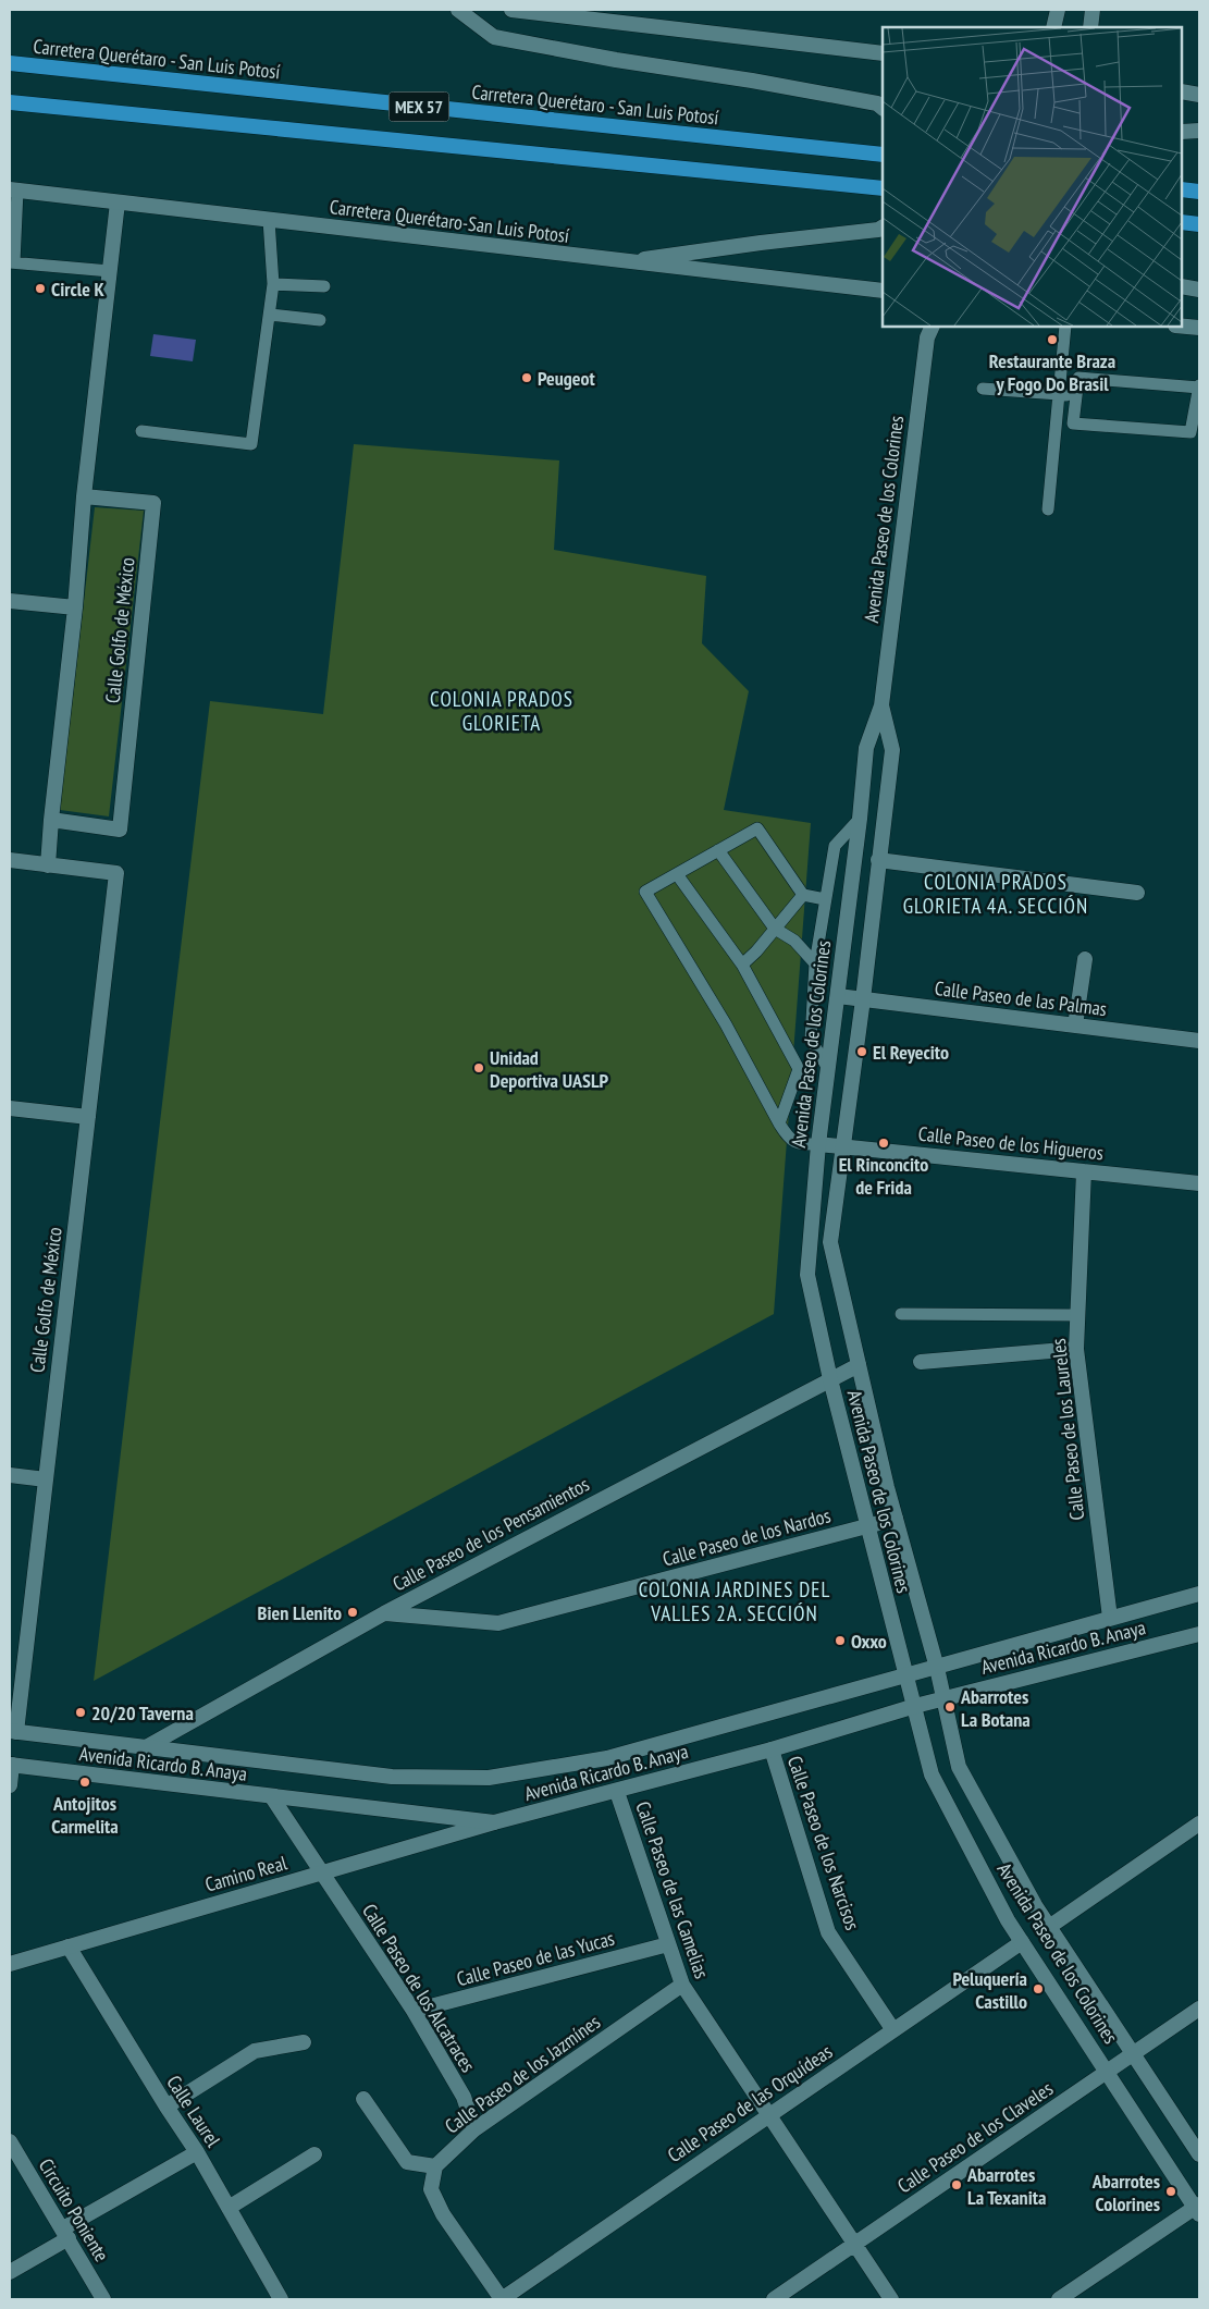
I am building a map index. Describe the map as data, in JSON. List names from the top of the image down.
{
  "streets": {
    "highway": ["Carretera Querétaro - San Luis Potosí", "MEX 57"],
    "street": [
      "Carretera Querétaro-San Luis Potosí",
      "Avenida Paseo de los Colorines",
      "Calle Golfo de México",
      "Calle Paseo de las Palmas",
      "Calle Paseo de los Higueros",
      "Calle Paseo de los Laureles",
      "Calle Paseo de los Pensamientos",
      "Calle Paseo de los Nardos",
      "Avenida Ricardo B. Anaya",
      "Calle Paseo de los Narcisos",
      "Camino Real",
      "Calle Paseo de las Camelias",
      "Calle Paseo de las Yucas",
      "Calle Paseo de los Alcatraces",
      "Calle Paseo de los Jazmínes",
      "Calle Paseo de las Orquídeas",
      "Calle Laurel",
      "Calle Paseo de los Claveles",
      "Circuito Poniente"
    ]
  },
  "crossings": [
    ["Avenida Paseo de los Colorines", "Calle Paseo de las Palmas"],
    ["Avenida Paseo de los Colorines", "Calle Paseo de los Higueros"],
    ["Avenida Paseo de los Colorines", "Calle Paseo de los Pensamientos"],
    ["Avenida Paseo de los Colorines", "Calle Paseo de los Nardos"],
    ["Avenida Paseo de los Colorines", "Avenida Ricardo B. Anaya"],
    ["Avenida Paseo de los Colorines", "Calle Paseo de las Orquídeas"],
    ["Avenida Paseo de los Colorines", "Calle Paseo de los Claveles"],
    ["Calle Golfo de México", "Avenida Ricardo B. Anaya"],
    ["Calle Paseo de los Higueros", "Calle Paseo de los Laureles"],
    ["Calle Paseo de los Laureles", "Avenida Ricardo B. Anaya"],
    ["Calle Paseo de los Pensamientos", "Calle Paseo de los Nardos"],
    ["Calle Paseo de los Pensamientos", "Avenida Ricardo B. Anaya"],
    ["Avenida Ricardo B. Anaya", "Calle Paseo de los Narcisos"],
    ["Avenida Ricardo B. Anaya", "Camino Real"],
    ["Avenida Ricardo B. Anaya", "Calle Paseo de las Camelias"],
    ["Avenida Ricardo B. Anaya", "Calle Paseo de los Alcatraces"],
    ["Calle Paseo de los Narcisos", "Calle Paseo de las Orquídeas"],
    ["Camino Real", "Calle Paseo de los Alcatraces"],
    ["Camino Real", "Calle Laurel"],
    ["Calle Paseo de las Camelias", "Calle Paseo de las Yucas"],
    ["Calle Paseo de las Camelias", "Calle Paseo de los Jazmínes"],
    ["Calle Paseo de las Camelias", "Calle Paseo de las Orquídeas"],
    ["Calle Paseo de las Camelias", "Calle Paseo de los Claveles"],
    ["Calle Paseo de las Yucas", "Calle Paseo de los Alcatraces"],
    ["Calle Paseo de los Alcatraces", "Calle Paseo de los Jazmínes"]
  ],
  "districts": ["COLONIA PRADOS GLORIETA", "COLONIA PRADOS GLORIETA 4A. SECCIÓN", "COLONIA JARDINES DEL VALLES 2A. SECCIÓN"],
  "places": [
    "Circle K",
    "Restaurante Braza y Fogo Do Brasil",
    "Peugeot",
    "El Reyecito",
    "Unidad Deportiva UASLP",
    "El Rinconcito de Frida",
    "Bien Llenito",
    "Oxxo",
    "Abarrotes La Botana",
    "20/20 Taverna",
    "Antojitos Carmelita",
    "Peluquería Castillo",
    "Abarrotes La Texanita",
    "Abarrotes Colorines"
  ]
}
